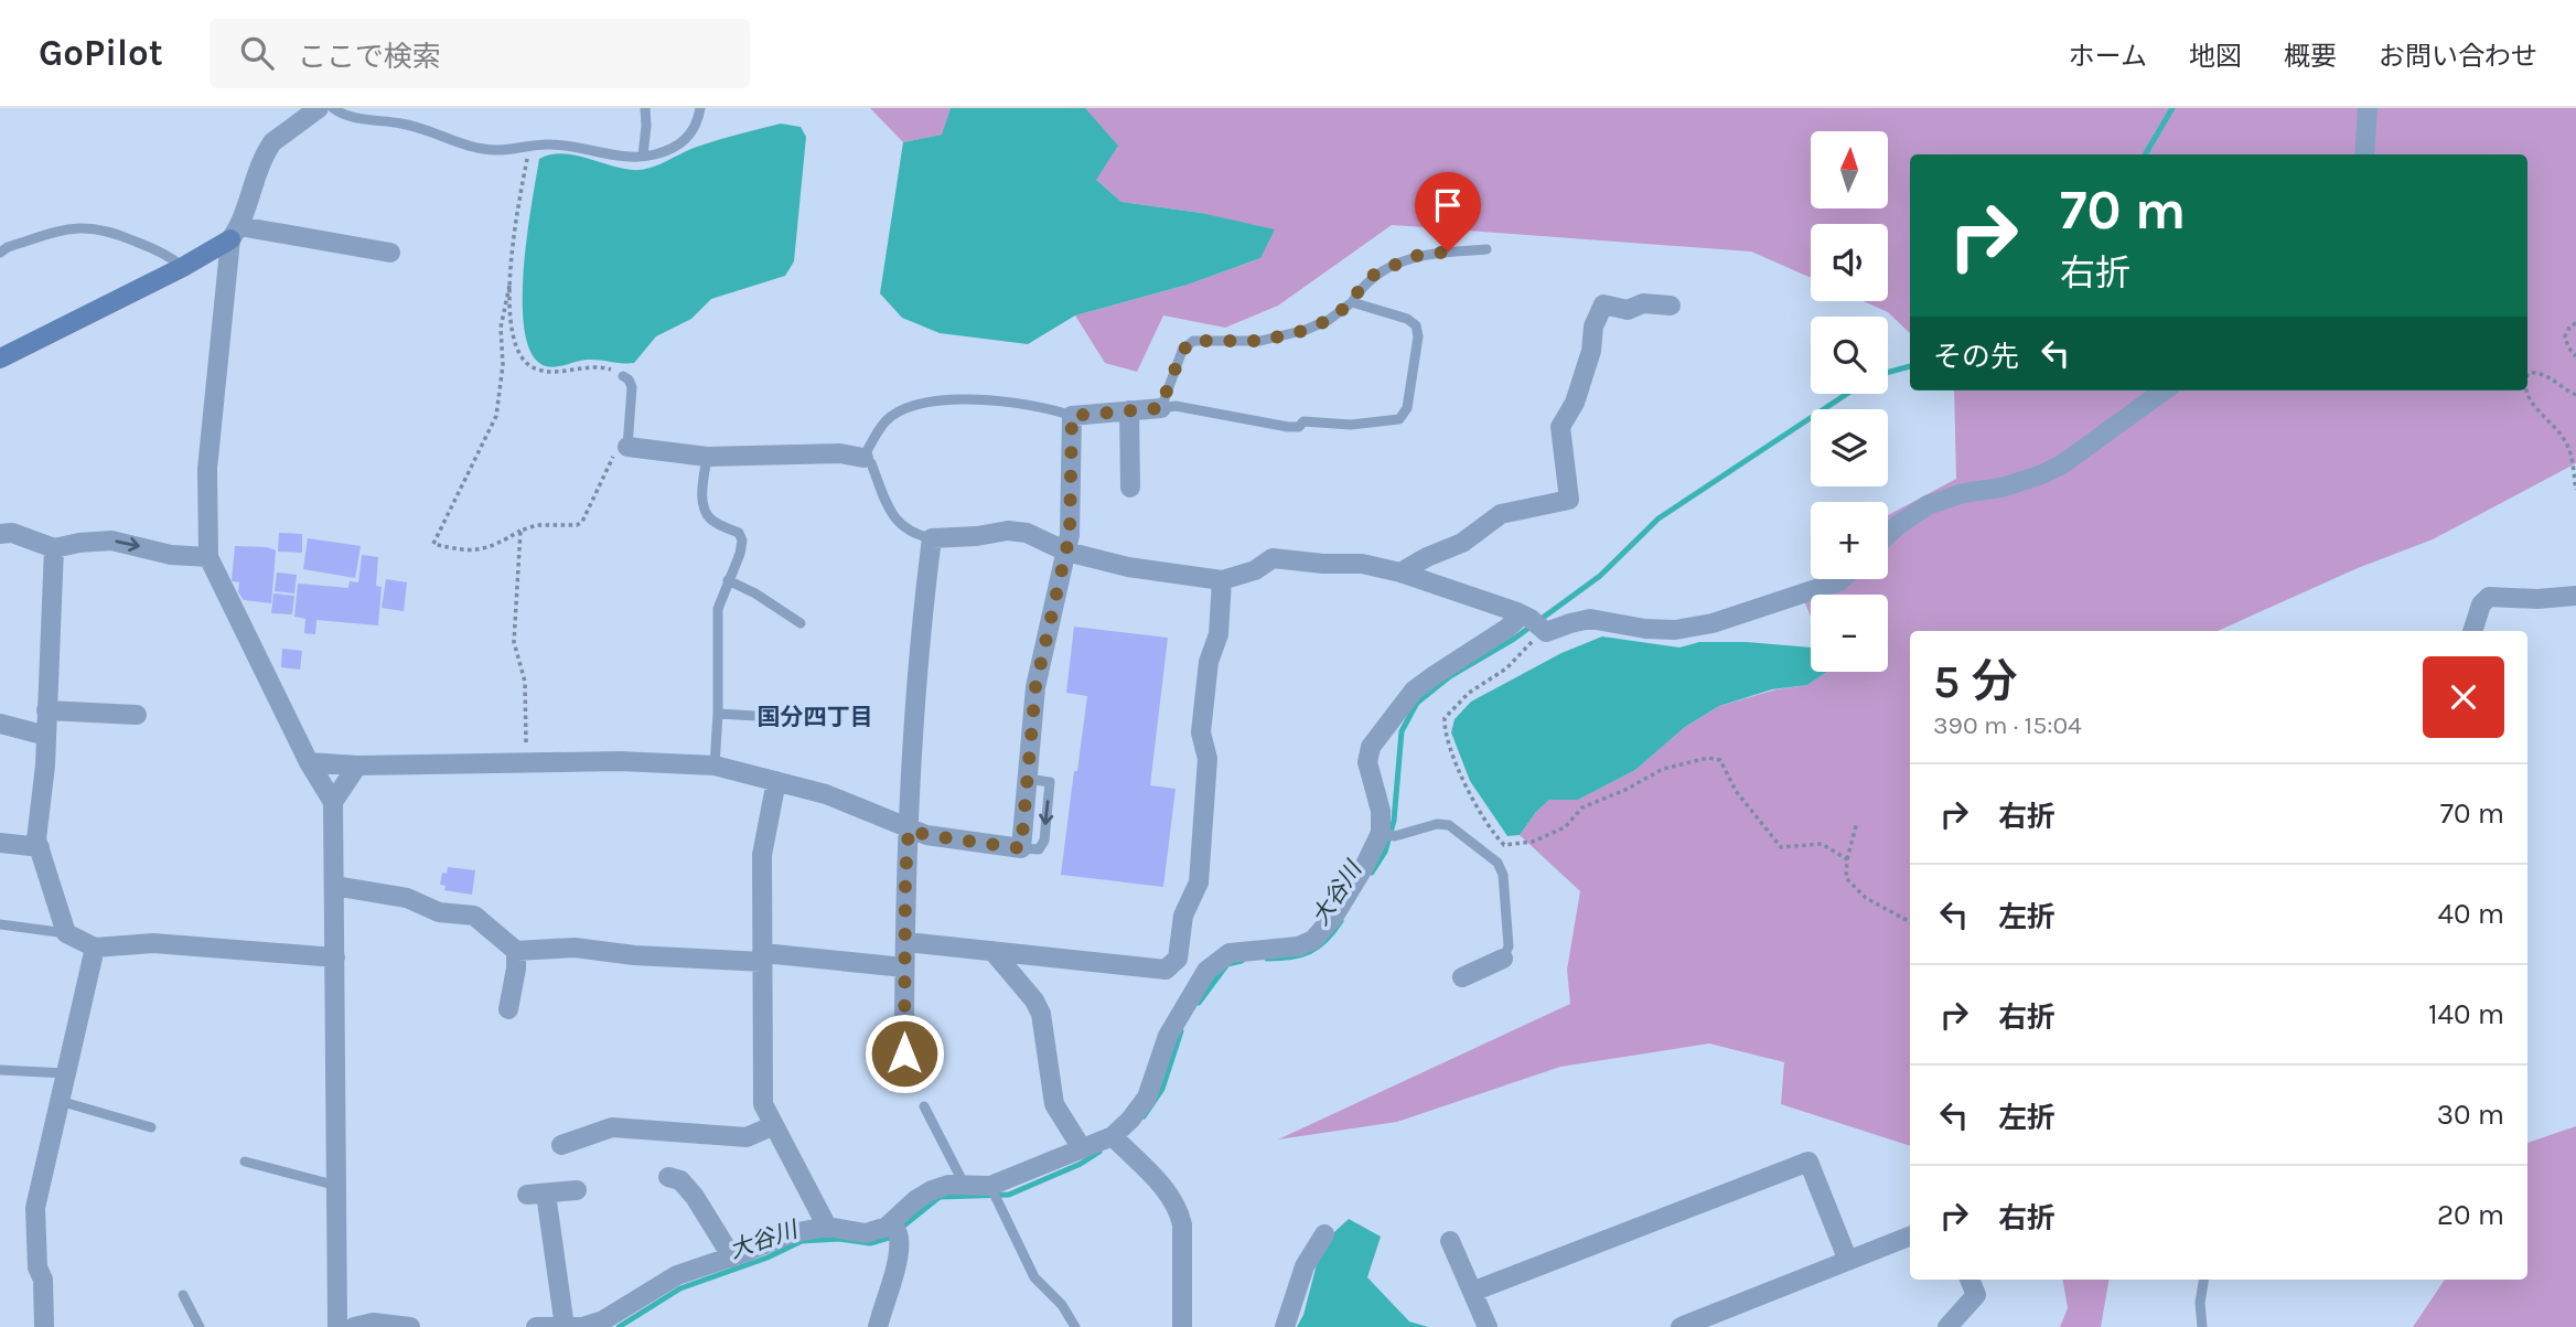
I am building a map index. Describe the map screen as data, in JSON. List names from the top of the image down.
{
  "districts": ["国分四丁目"],
  "water": ["大谷川"],
  "north": "top",
  "page": {
    "header": "GoPilot",
    "search": "ここで検索",
    "nav": [
      "ホーム",
      "地図",
      "概要",
      "お問い合わせ"
    ],
    "map_buttons": ["+", "−"],
    "turn": ["70 m", "右折"],
    "then": "その先",
    "heading": ["5 分", "390 m · 15:04"],
    "list": [
      {
        "name": "右折",
        "value": "70 m"
      },
      {
        "name": "左折",
        "value": "40 m"
      },
      {
        "name": "右折",
        "value": "140 m"
      },
      {
        "name": "左折",
        "value": "30 m"
      },
      {
        "name": "右折",
        "value": "20 m"
      }
    ]
  }
}
